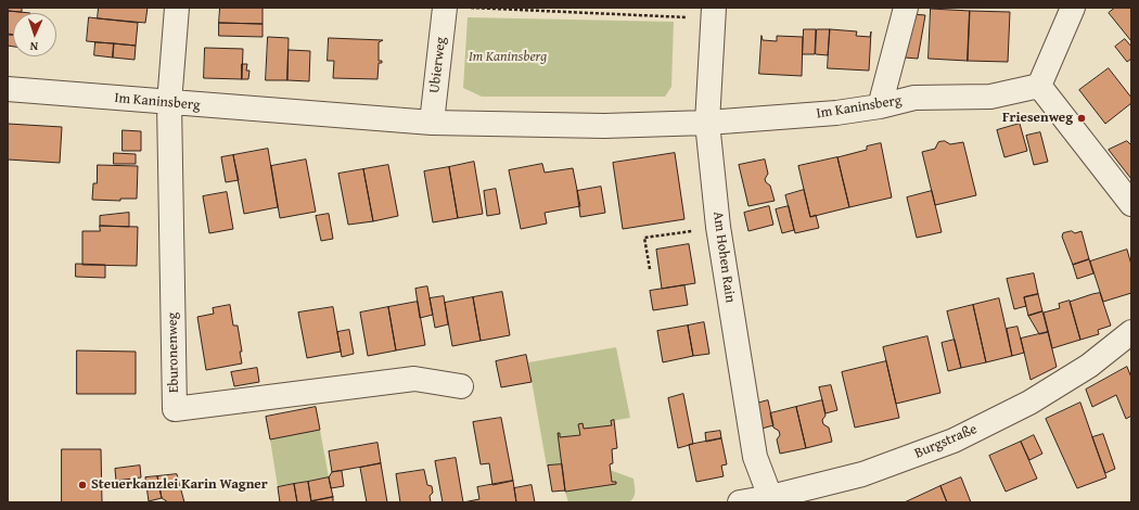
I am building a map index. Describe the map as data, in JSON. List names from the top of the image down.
{
  "streets": {
    "street": [
      "Ubierweg",
      "Im Kaninsberg",
      "Am Hohen Rain",
      "Eburonenweg",
      "Burgstraße"
    ]
  },
  "crossings": [
    ["Ubierweg", "Im Kaninsberg"],
    ["Im Kaninsberg", "Am Hohen Rain"],
    ["Im Kaninsberg", "Eburonenweg"],
    ["Am Hohen Rain", "Burgstraße"]
  ],
  "parks": ["Im Kaninsberg"],
  "places": ["Friesenweg", "Steuerkanzlei Karin Wagner"],
  "north": "bottom"
}
